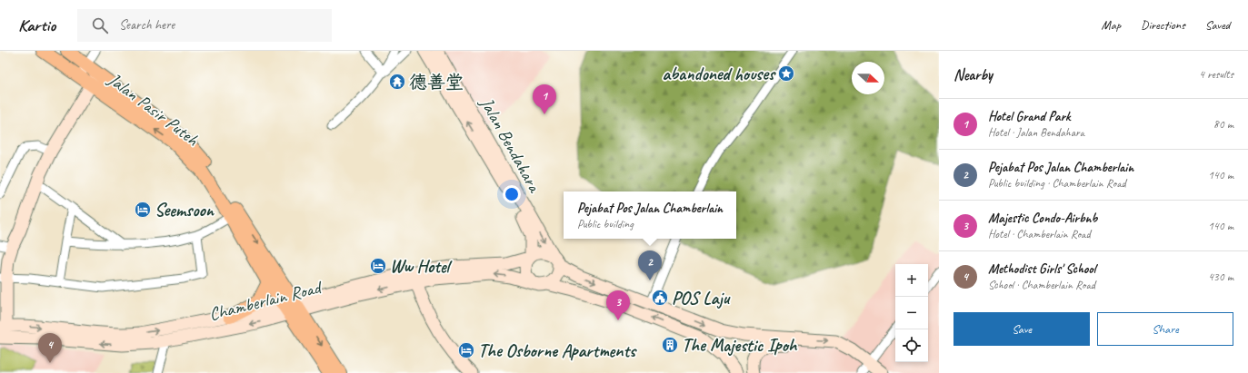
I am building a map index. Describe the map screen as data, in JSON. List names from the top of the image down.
{
  "streets": {
    "main road": ["Jalan Pasir Puteh", "Jalan Bendahara", "Chamberlain Road"]
  },
  "crossings": [
    ["Jalan Pasir Puteh", "Chamberlain Road"],
    ["Jalan Bendahara", "Chamberlain Road"]
  ],
  "places": {
    "place": ["abandoned houses"],
    "temple": ["德善堂"],
    "hotel": ["Seemsoon", "Ww Hotel", "The Osborne Apartments"],
    "public building": ["POS Laju"],
    "building": ["The Majestic Ipoh"]
  },
  "north": "right",
  "page": {
    "header": "Kartio",
    "search": "Search here",
    "nav": ["Map", "Directions", "Saved"],
    "heading": ["Nearby", "4 results"],
    "pins": [
      "1",
      "2",
      "3",
      "4"
    ],
    "list": [
      {
        "mark": "1",
        "name": "Hotel Grand Park",
        "note": "Hotel · Jalan Bendahara",
        "value": "80 m"
      },
      {
        "mark": "2",
        "name": "Pejabat Pos Jalan Chamberlain",
        "note": "Public building · Chamberlain Road",
        "value": "140 m"
      },
      {
        "mark": "3",
        "name": "Majestic Condo-Airbnb",
        "note": "Hotel · Chamberlain Road",
        "value": "140 m"
      },
      {
        "mark": "4",
        "name": "Methodist Girls' School",
        "note": "School · Chamberlain Road",
        "value": "430 m"
      }
    ],
    "popup": ["Pejabat Pos Jalan Chamberlain", "Public building"],
    "map_buttons": ["+", "−"],
    "buttons": ["Save", "Share"]
  }
}
